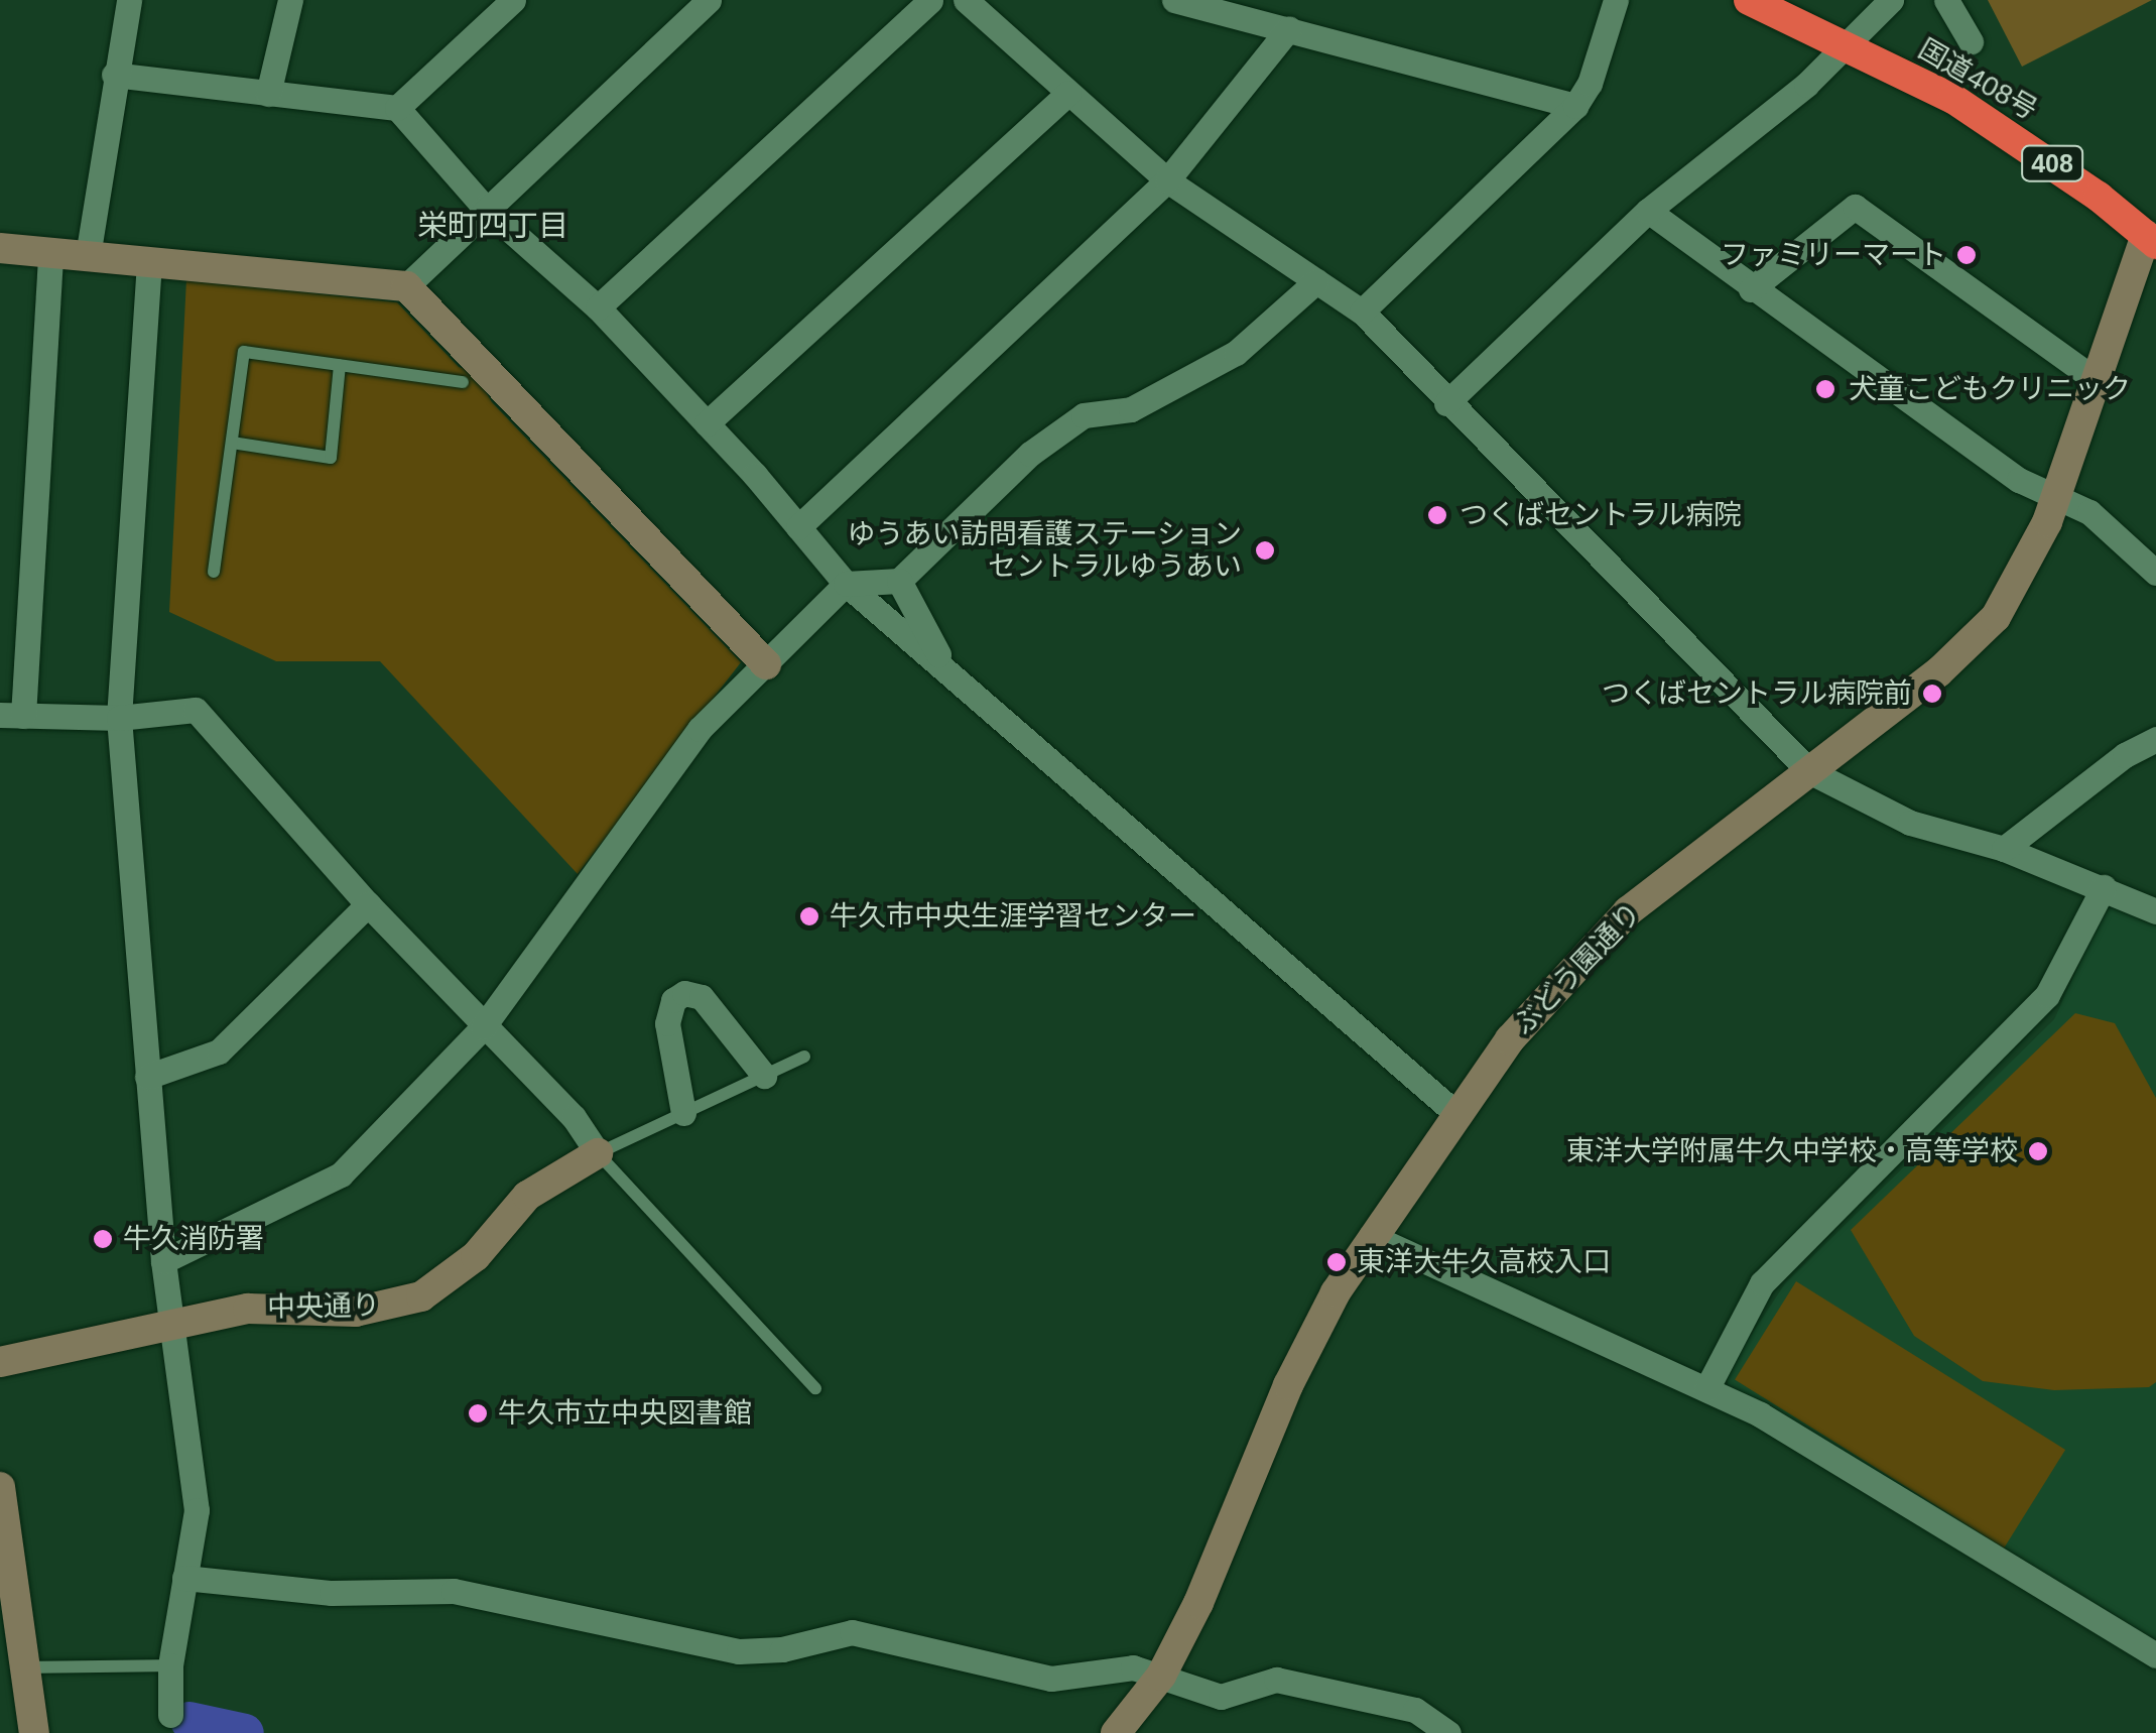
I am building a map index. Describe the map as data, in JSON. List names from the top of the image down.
{
  "streets": {
    "highway": ["国道408号", "408"],
    "street": ["ぶどう園通り", "中央通り"]
  },
  "crossings": [
    ["国道408号", "ぶどう園通り"]
  ],
  "districts": ["栄町四丁目"],
  "places": [
    "ファミリーマート",
    "犬童こどもクリニック",
    "つくばセントラル病院",
    "ゆうあい訪問看護ステーション セントラルゆうあい",
    "つくばセントラル病院前",
    "牛久市中央生涯学習センター",
    "東洋大学附属牛久中学校・高等学校",
    "牛久消防署",
    "東洋大牛久高校入口",
    "牛久市立中央図書館"
  ]
}
